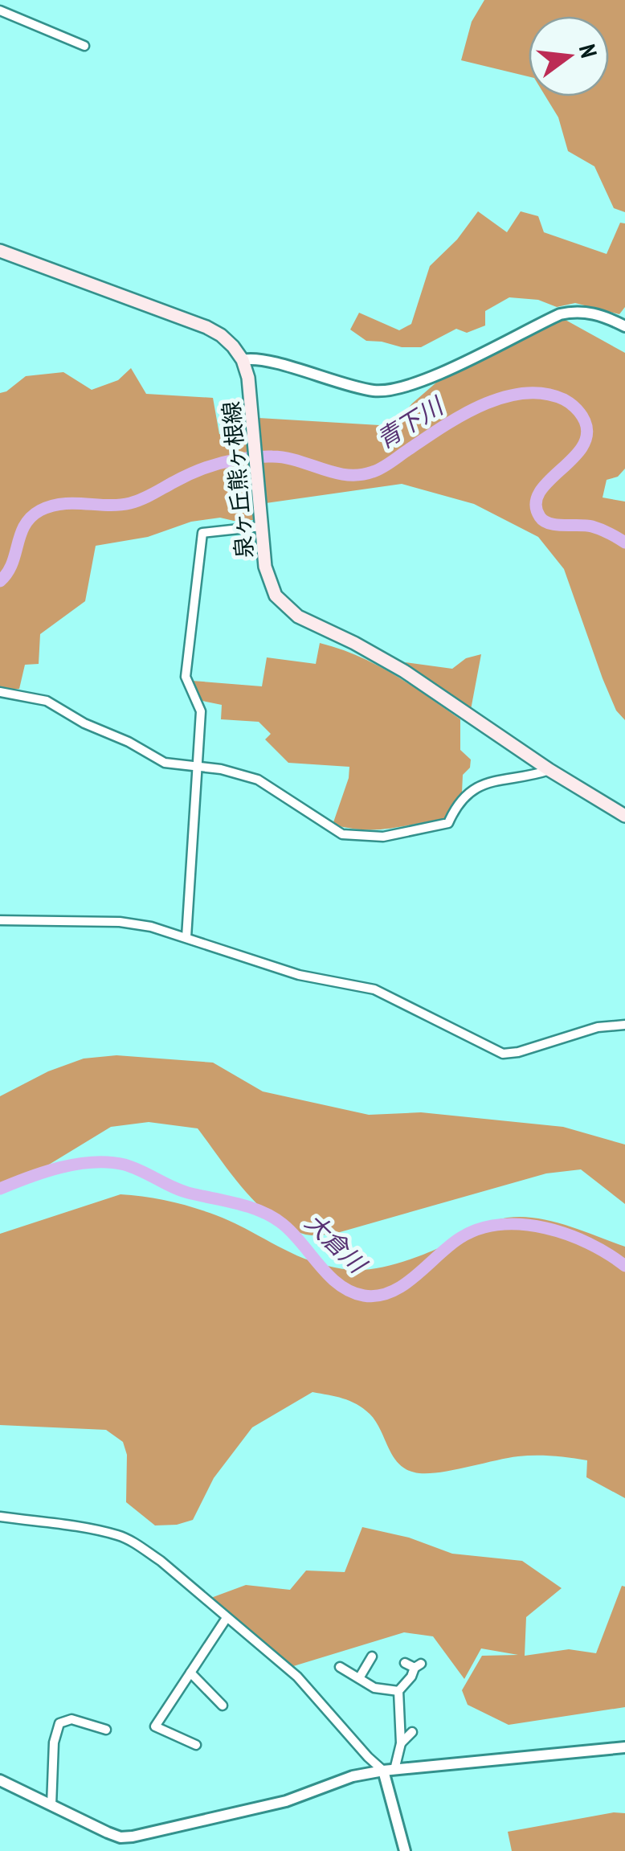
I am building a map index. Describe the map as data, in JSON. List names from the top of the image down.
{
  "streets": {
    "main road": ["泉ヶ丘熊ヶ根線"]
  },
  "water": ["青下川", "大倉川"],
  "north": "right"
}
